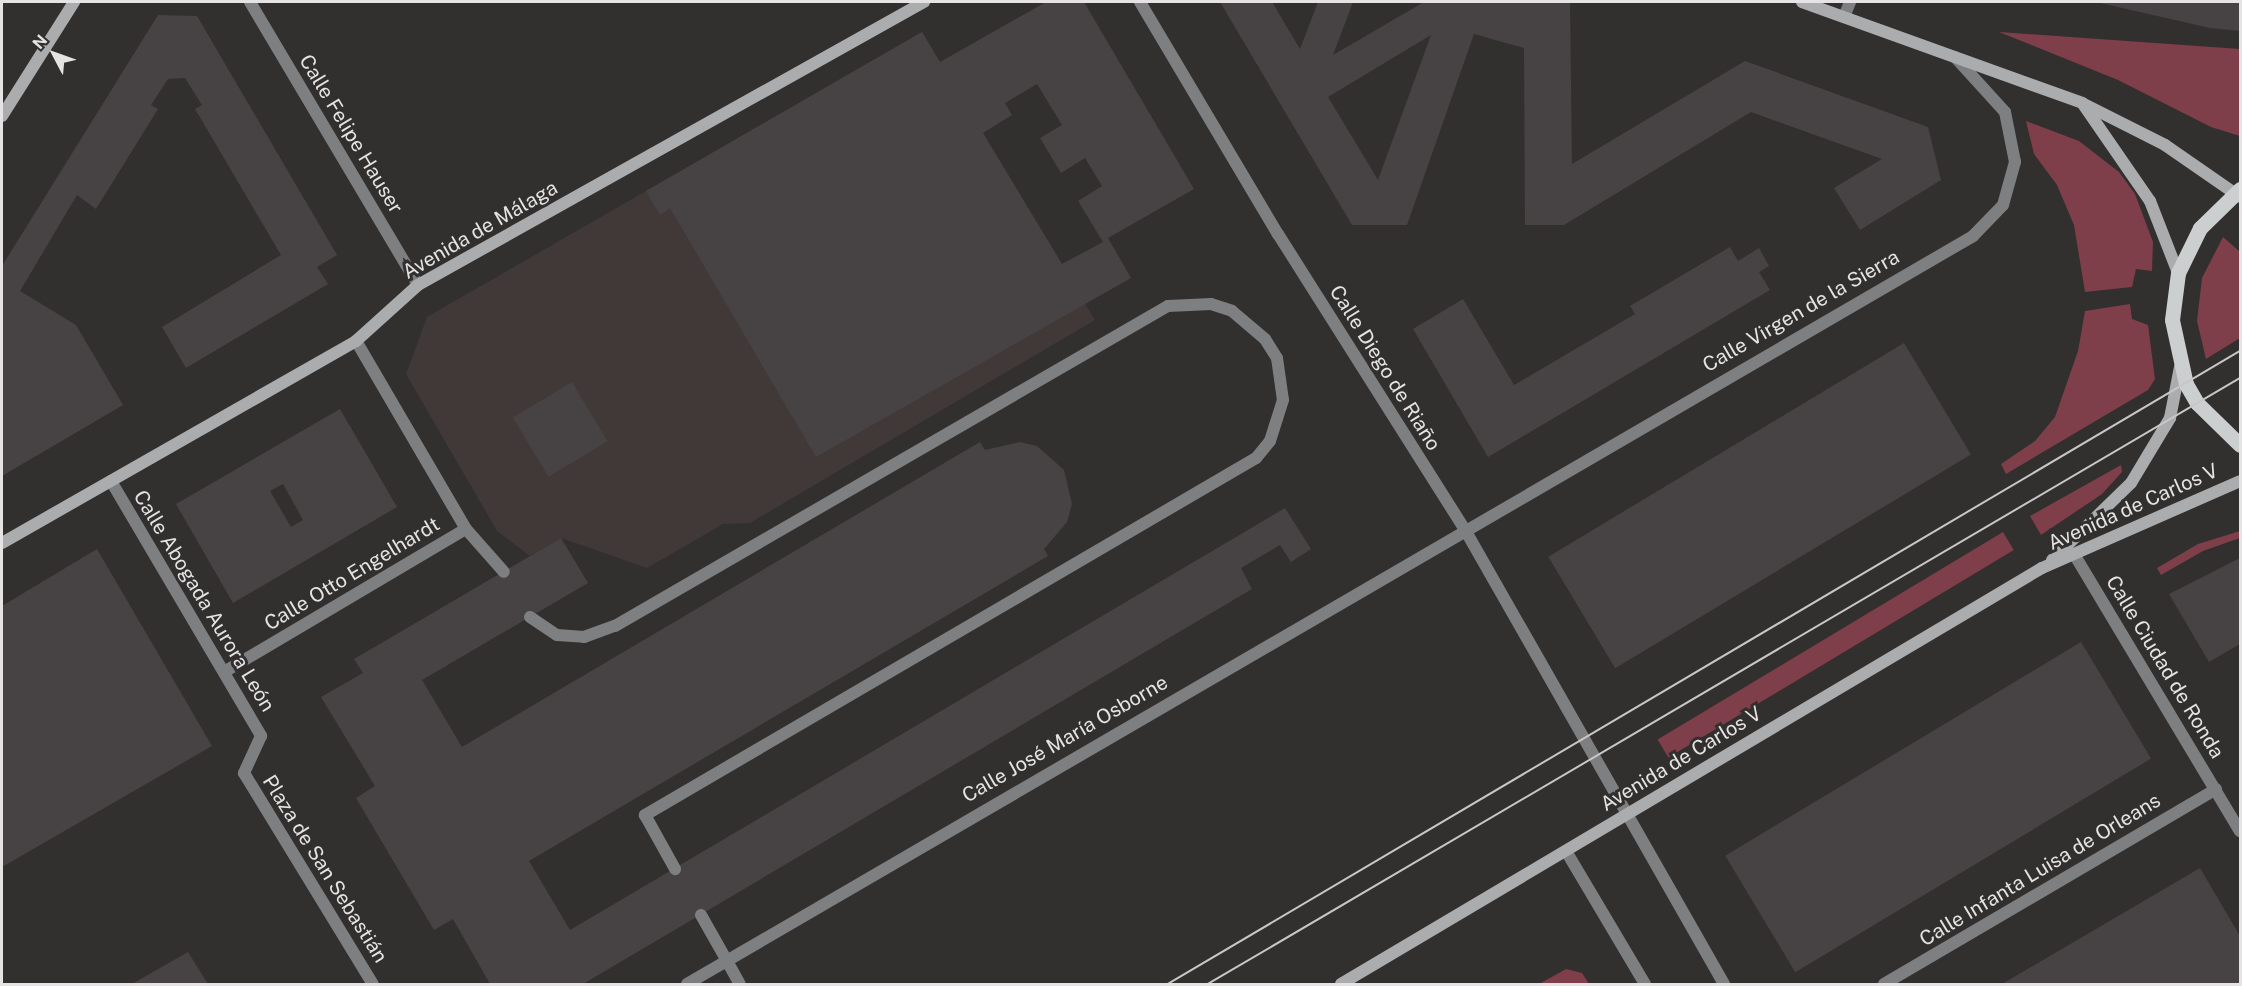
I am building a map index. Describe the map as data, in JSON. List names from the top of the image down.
{
  "streets": {
    "street": [
      "Calle Felipe Hauser",
      "Avenida de Málaga",
      "Calle Virgen de la Sierra",
      "Calle Diego de Riaño",
      "Avenida de Carlos V",
      "Calle Otto Engelhardt",
      "Calle Abogada Aurora León",
      "Calle Ciudad de Ronda",
      "Calle José María Osborne",
      "Plaza de San Sebastián",
      "Calle Infanta Luisa de Orleans"
    ]
  },
  "crossings": [
    ["Calle Felipe Hauser", "Avenida de Málaga"],
    ["Avenida de Málaga", "Calle Otto Engelhardt"],
    ["Avenida de Málaga", "Calle Abogada Aurora León"],
    ["Calle Virgen de la Sierra", "Calle Diego de Riaño"],
    ["Calle Virgen de la Sierra", "Calle José María Osborne"],
    ["Calle Diego de Riaño", "Avenida de Carlos V"],
    ["Calle Diego de Riaño", "Calle José María Osborne"],
    ["Avenida de Carlos V", "Calle Ciudad de Ronda"],
    ["Calle Otto Engelhardt", "Calle Abogada Aurora León"],
    ["Calle Abogada Aurora León", "Plaza de San Sebastián"],
    ["Calle Ciudad de Ronda", "Calle Infanta Luisa de Orleans"]
  ],
  "north": "top left"
}
